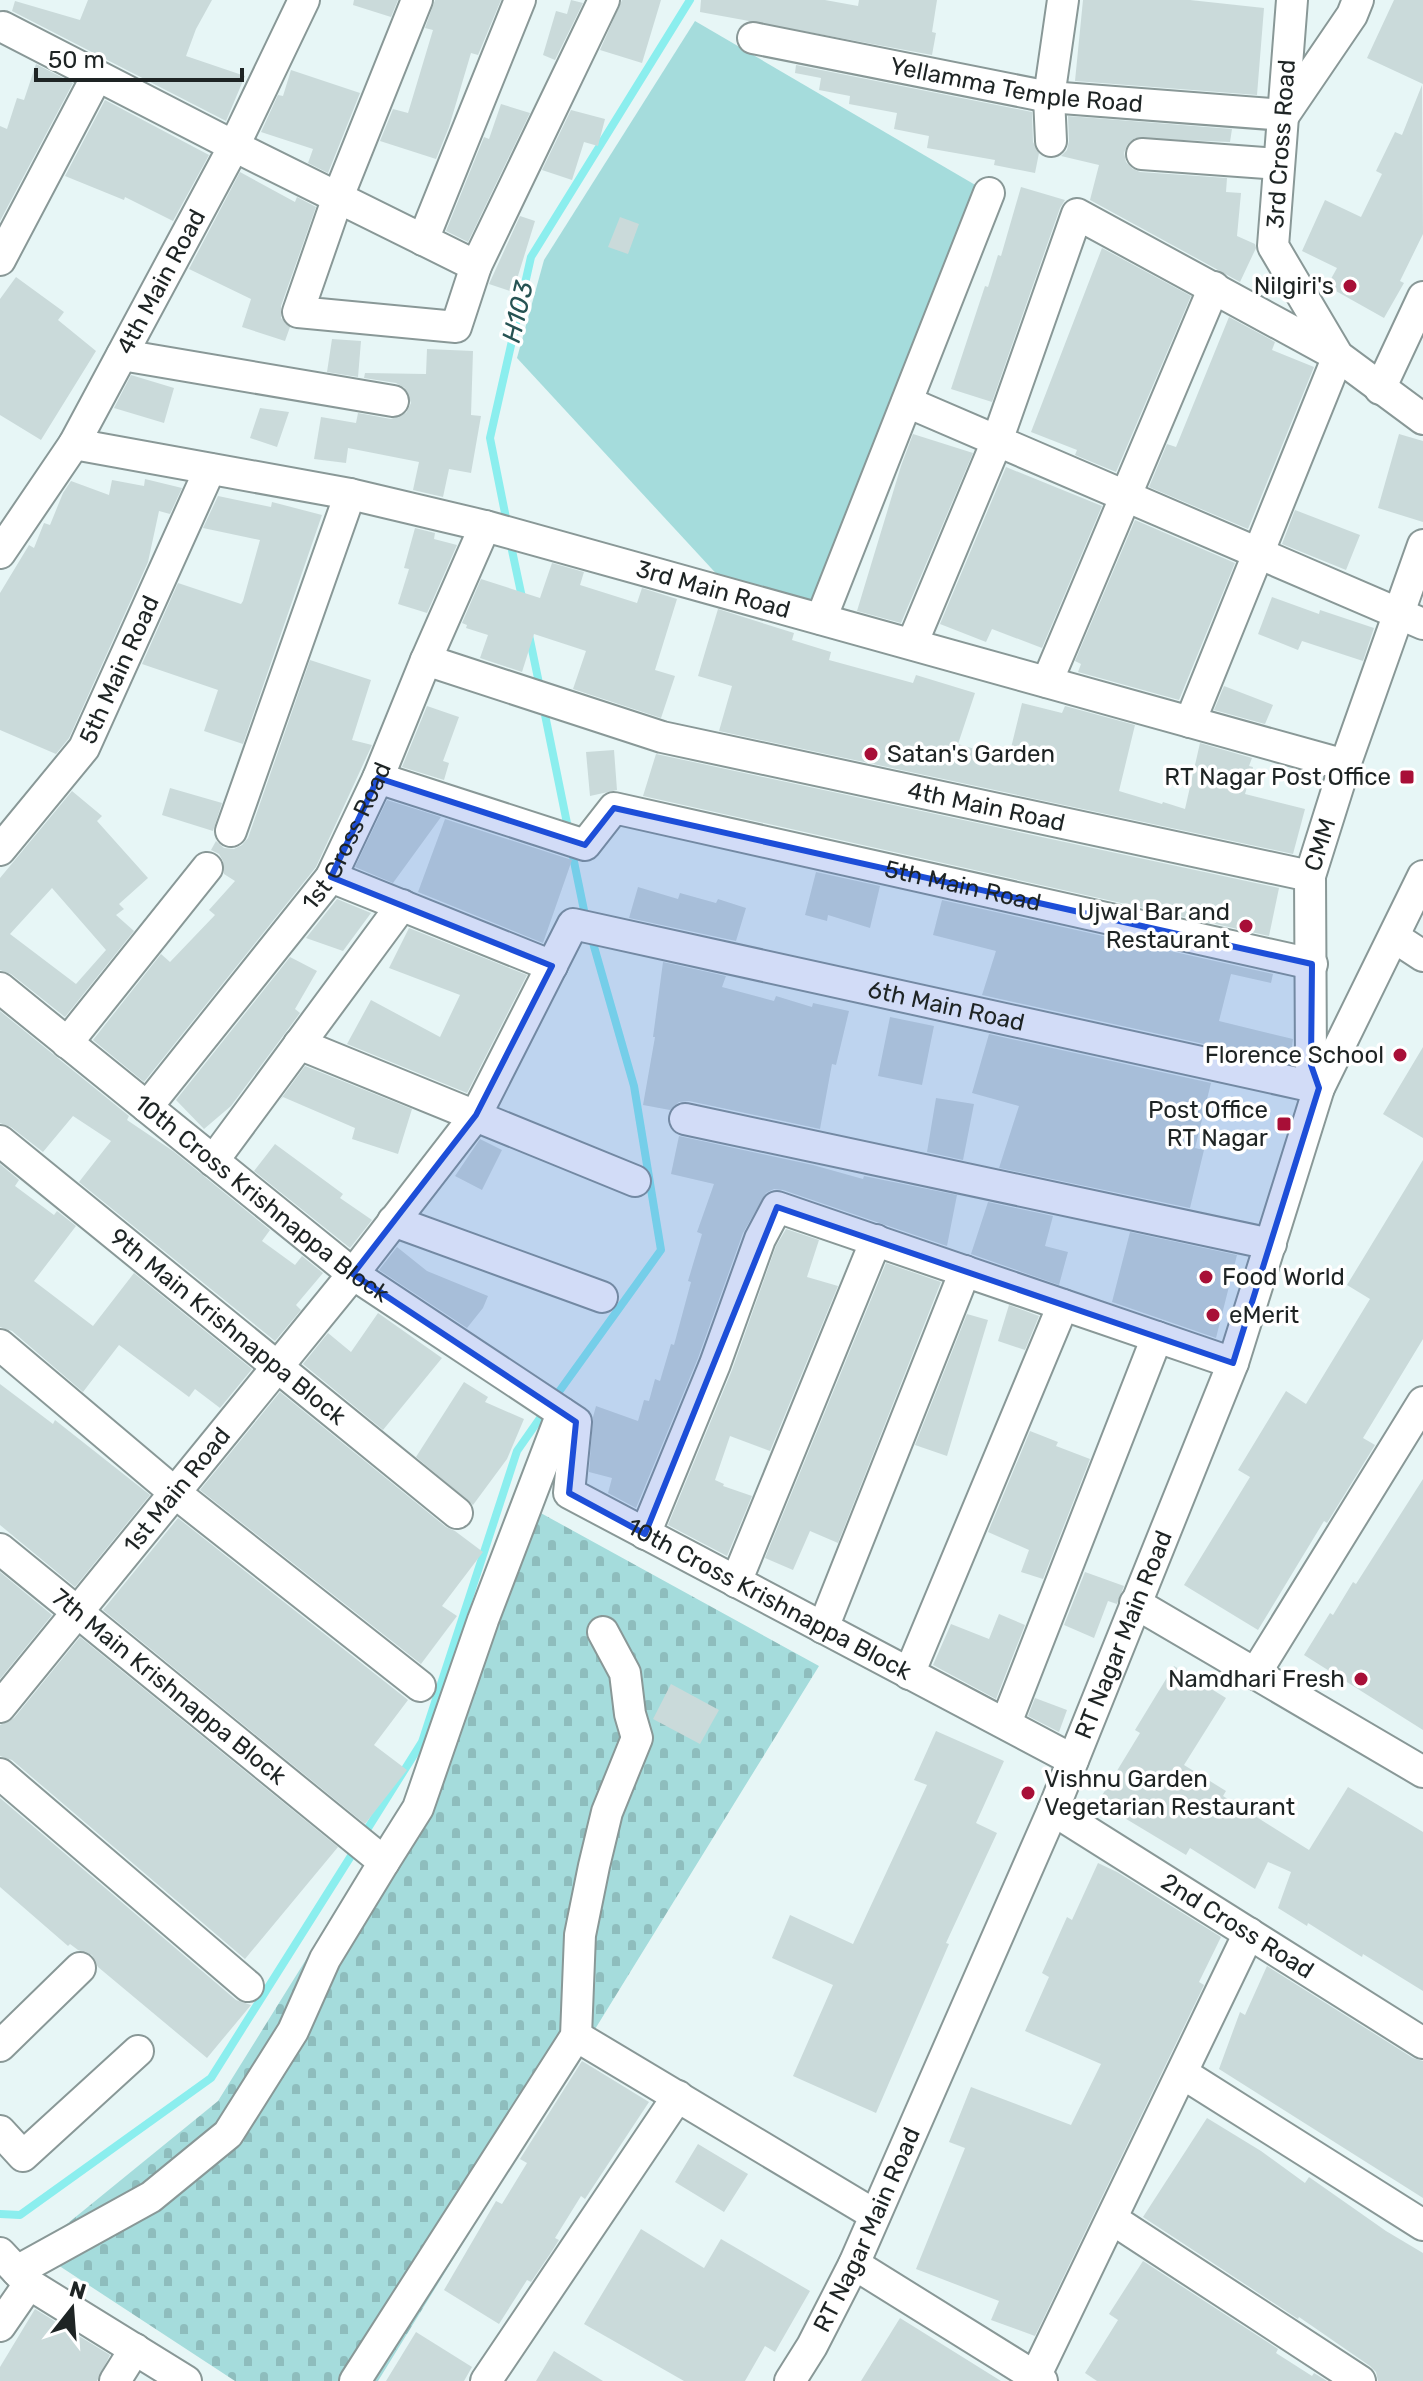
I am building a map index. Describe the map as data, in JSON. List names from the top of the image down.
{
  "streets": {
    "street": [
      "Yellamma Temple Road",
      "3rd Cross Road",
      "4th Main Road",
      "3rd Main Road",
      "5th Main Road",
      "1st Cross Road",
      "CMM",
      "6th Main Road",
      "10th Cross Krishnappa Block",
      "9th Main Krishnappa Block",
      "1st Main Road",
      "RT Nagar Main Road",
      "7th Main Krishnappa Block",
      "2nd Cross Road"
    ]
  },
  "crossings": [
    ["Yellamma Temple Road", "3rd Cross Road"],
    ["4th Main Road", "3rd Main Road"],
    ["4th Main Road", "1st Cross Road"],
    ["4th Main Road", "CMM"],
    ["3rd Main Road", "5th Main Road"],
    ["3rd Main Road", "1st Cross Road"],
    ["3rd Main Road", "CMM"],
    ["5th Main Road", "1st Cross Road"],
    ["5th Main Road", "CMM"],
    ["1st Cross Road", "10th Cross Krishnappa Block"],
    ["CMM", "6th Main Road"],
    ["CMM", "RT Nagar Main Road"],
    ["6th Main Road", "1st Main Road"],
    ["6th Main Road", "RT Nagar Main Road"],
    ["10th Cross Krishnappa Block", "1st Main Road"],
    ["10th Cross Krishnappa Block", "RT Nagar Main Road"],
    ["9th Main Krishnappa Block", "1st Main Road"],
    ["1st Main Road", "7th Main Krishnappa Block"],
    ["RT Nagar Main Road", "2nd Cross Road"]
  ],
  "water": ["H103"],
  "places": {
    "other": [
      "Nilgiri's",
      "Satan's Garden",
      "Ujwal Bar and Restaurant",
      "Florence School",
      "Food World",
      "eMerit",
      "Namdhari Fresh",
      "Vishnu Garden Vegetarian Restaurant"
    ],
    "transit": ["RT Nagar Post Office", "Post Office RT Nagar"]
  },
  "scale_bar": "50 m",
  "north": "top"
}
